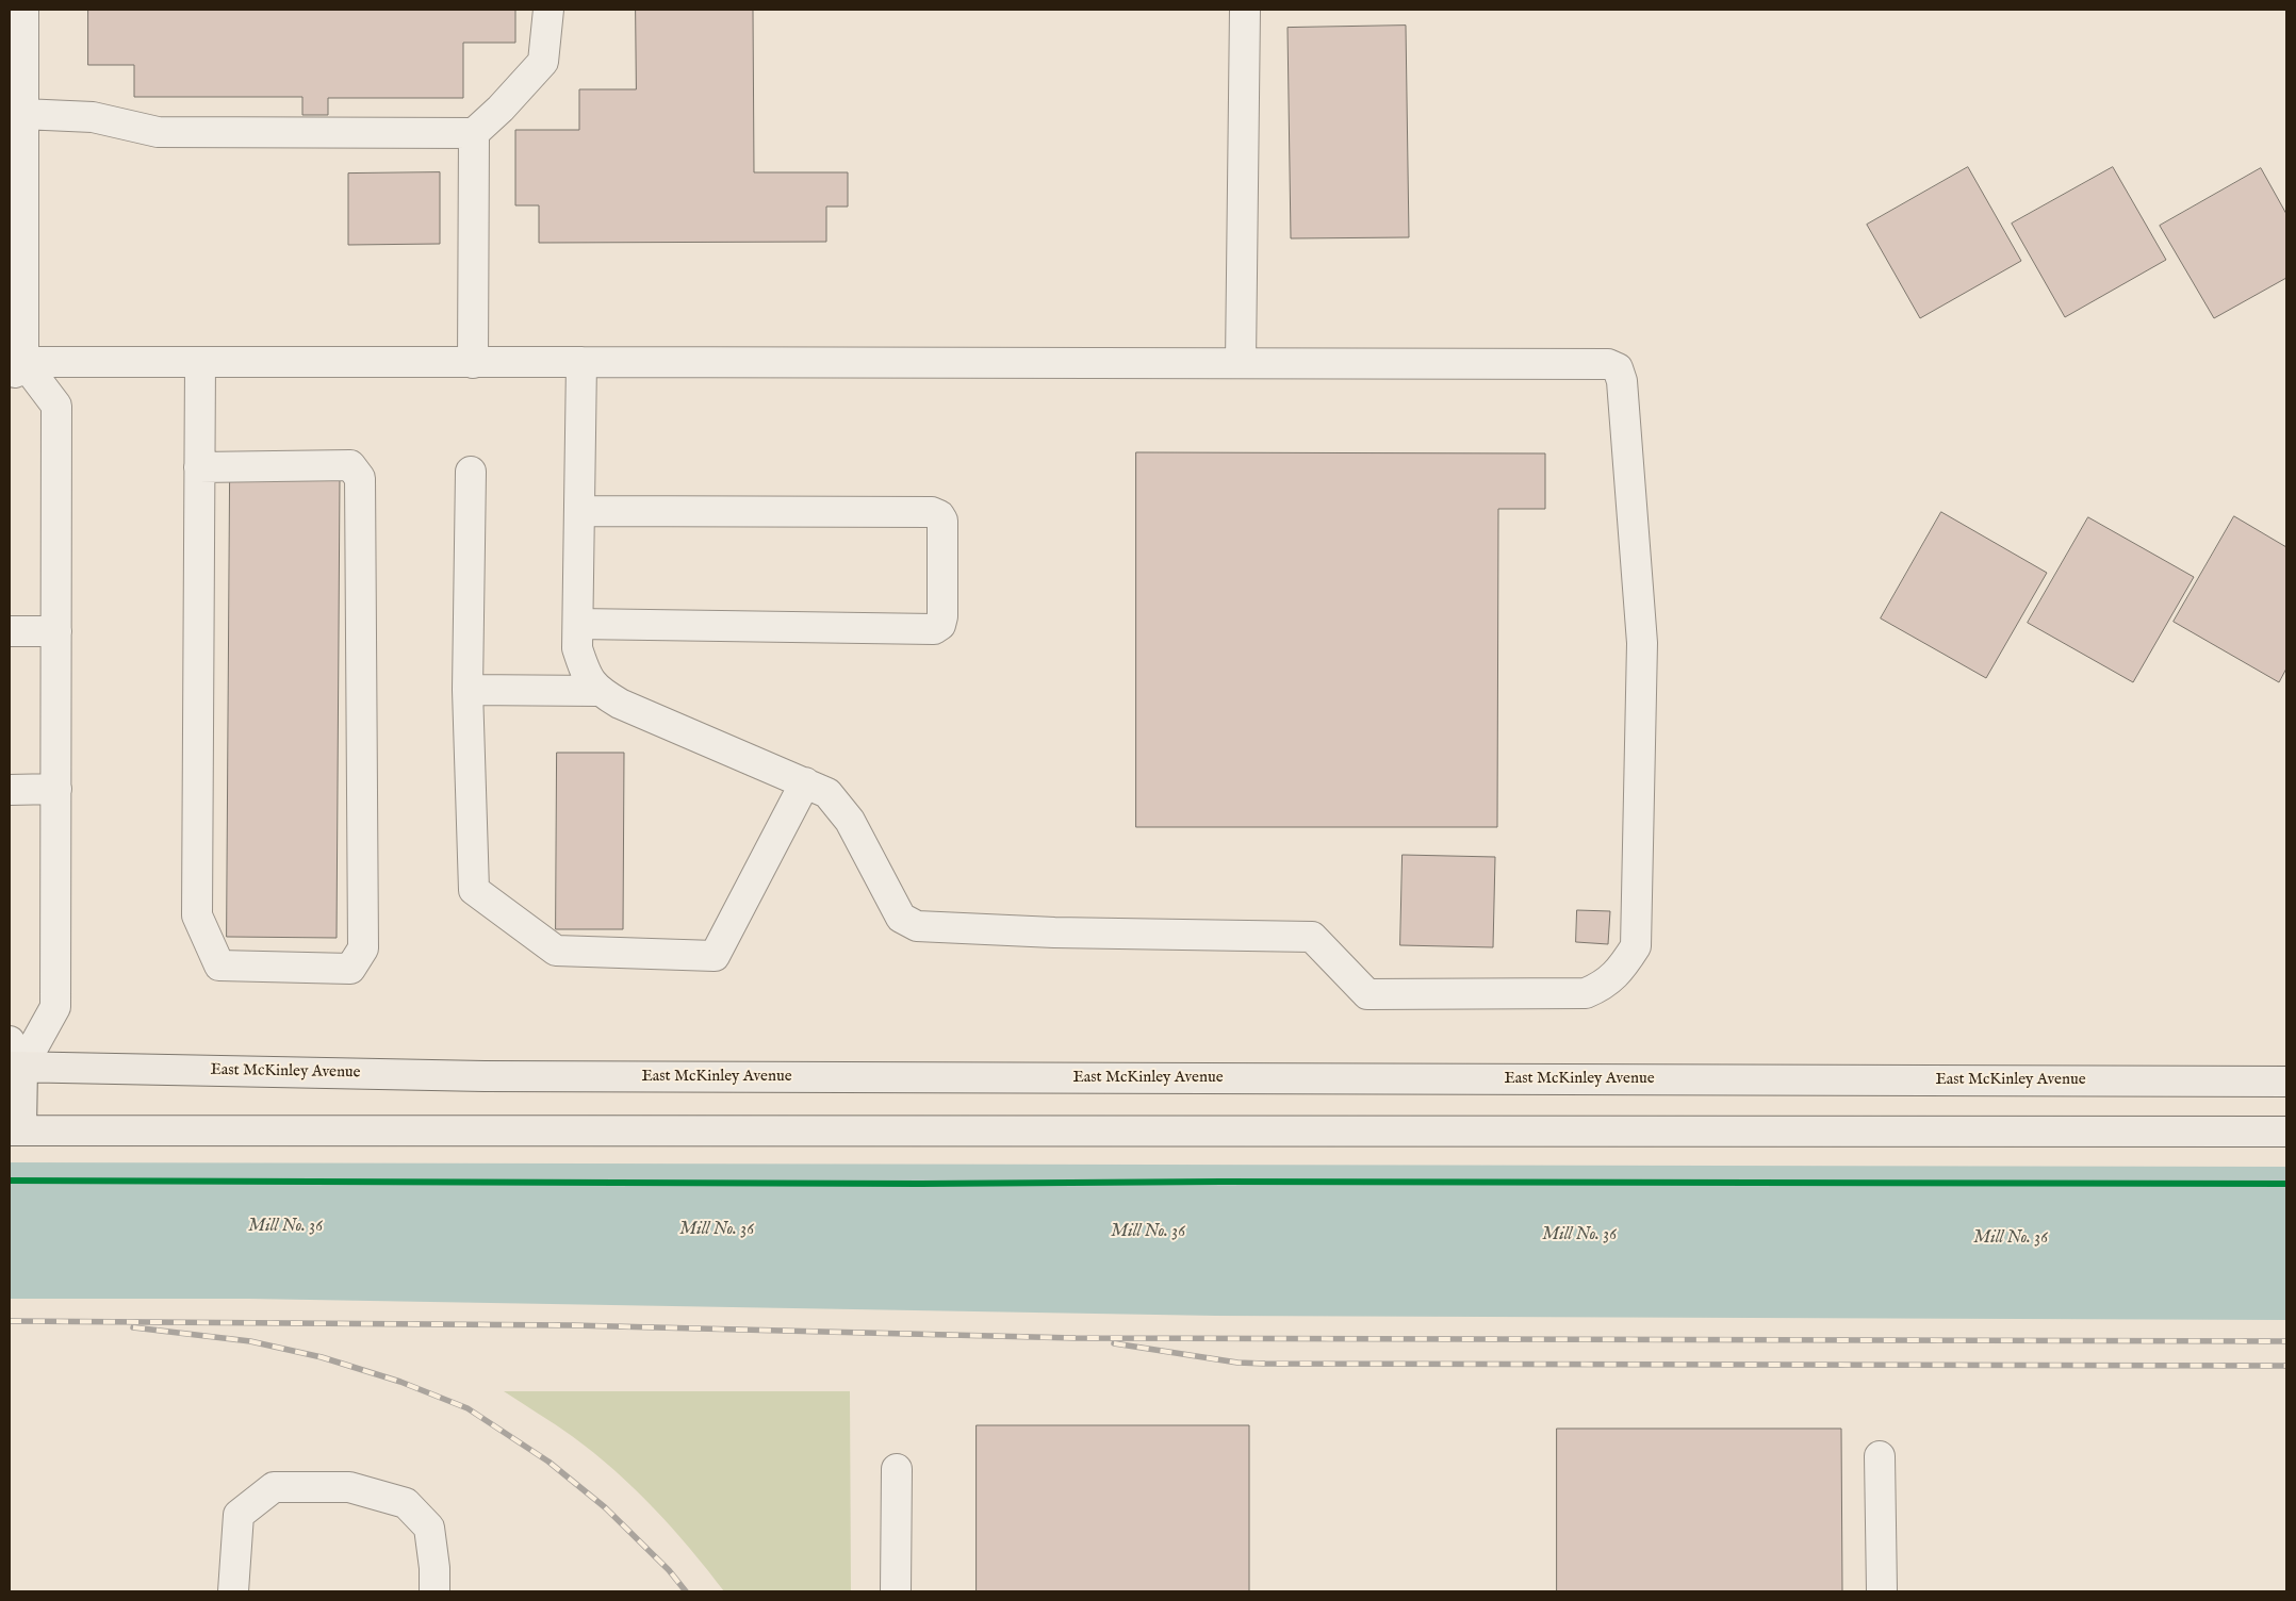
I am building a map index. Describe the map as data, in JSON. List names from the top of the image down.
{
  "streets": {
    "main road": ["East McKinley Avenue"]
  },
  "water": ["Mill No. 36"]
}
